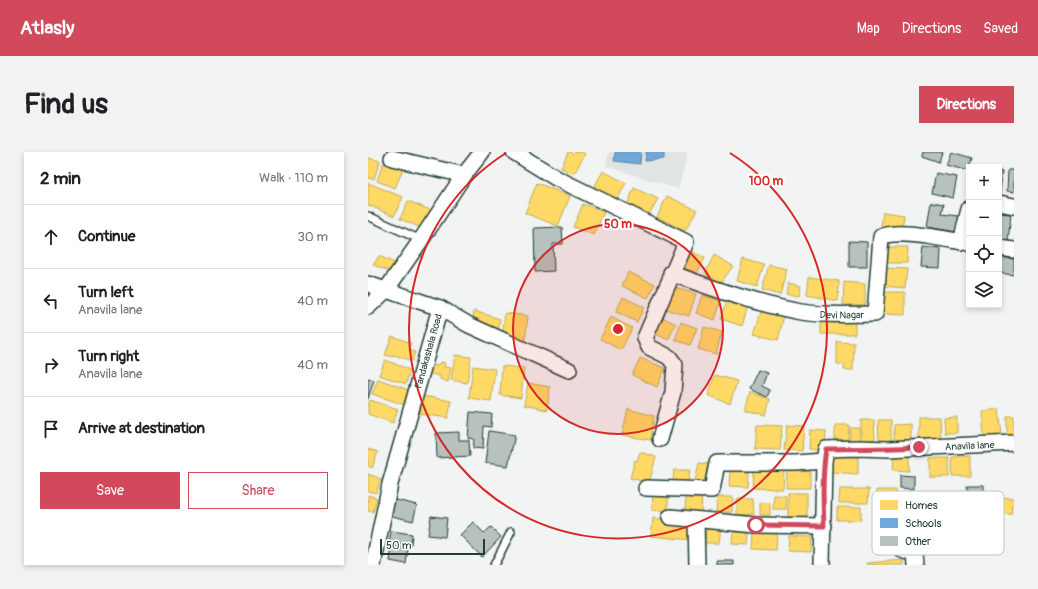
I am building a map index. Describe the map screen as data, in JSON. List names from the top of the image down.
{
  "streets": {
    "street": ["Devi Nagar", "Pandakashala Road", "Anavila lane"]
  },
  "legend": ["Homes", "Schools", "Other"],
  "scale_bar": "50 m",
  "page": {
    "header": "Atlasly",
    "nav": ["Map", "Directions", "Saved"],
    "buttons": [
      "Directions",
      ["Save", "Share"]
    ],
    "title": "Find us",
    "heading": ["2 min", "Walk · 110 m"],
    "map_buttons": ["+", "−"],
    "list": [
      ["Continue", "30 m"],
      ["Turn left", "Anavila lane", "40 m"],
      ["Turn right", "Anavila lane", "40 m"],
      "Arrive at destination"
    ],
    "scale": "50 m"
  },
  "rings": ["100 m", "50 m"]
}
